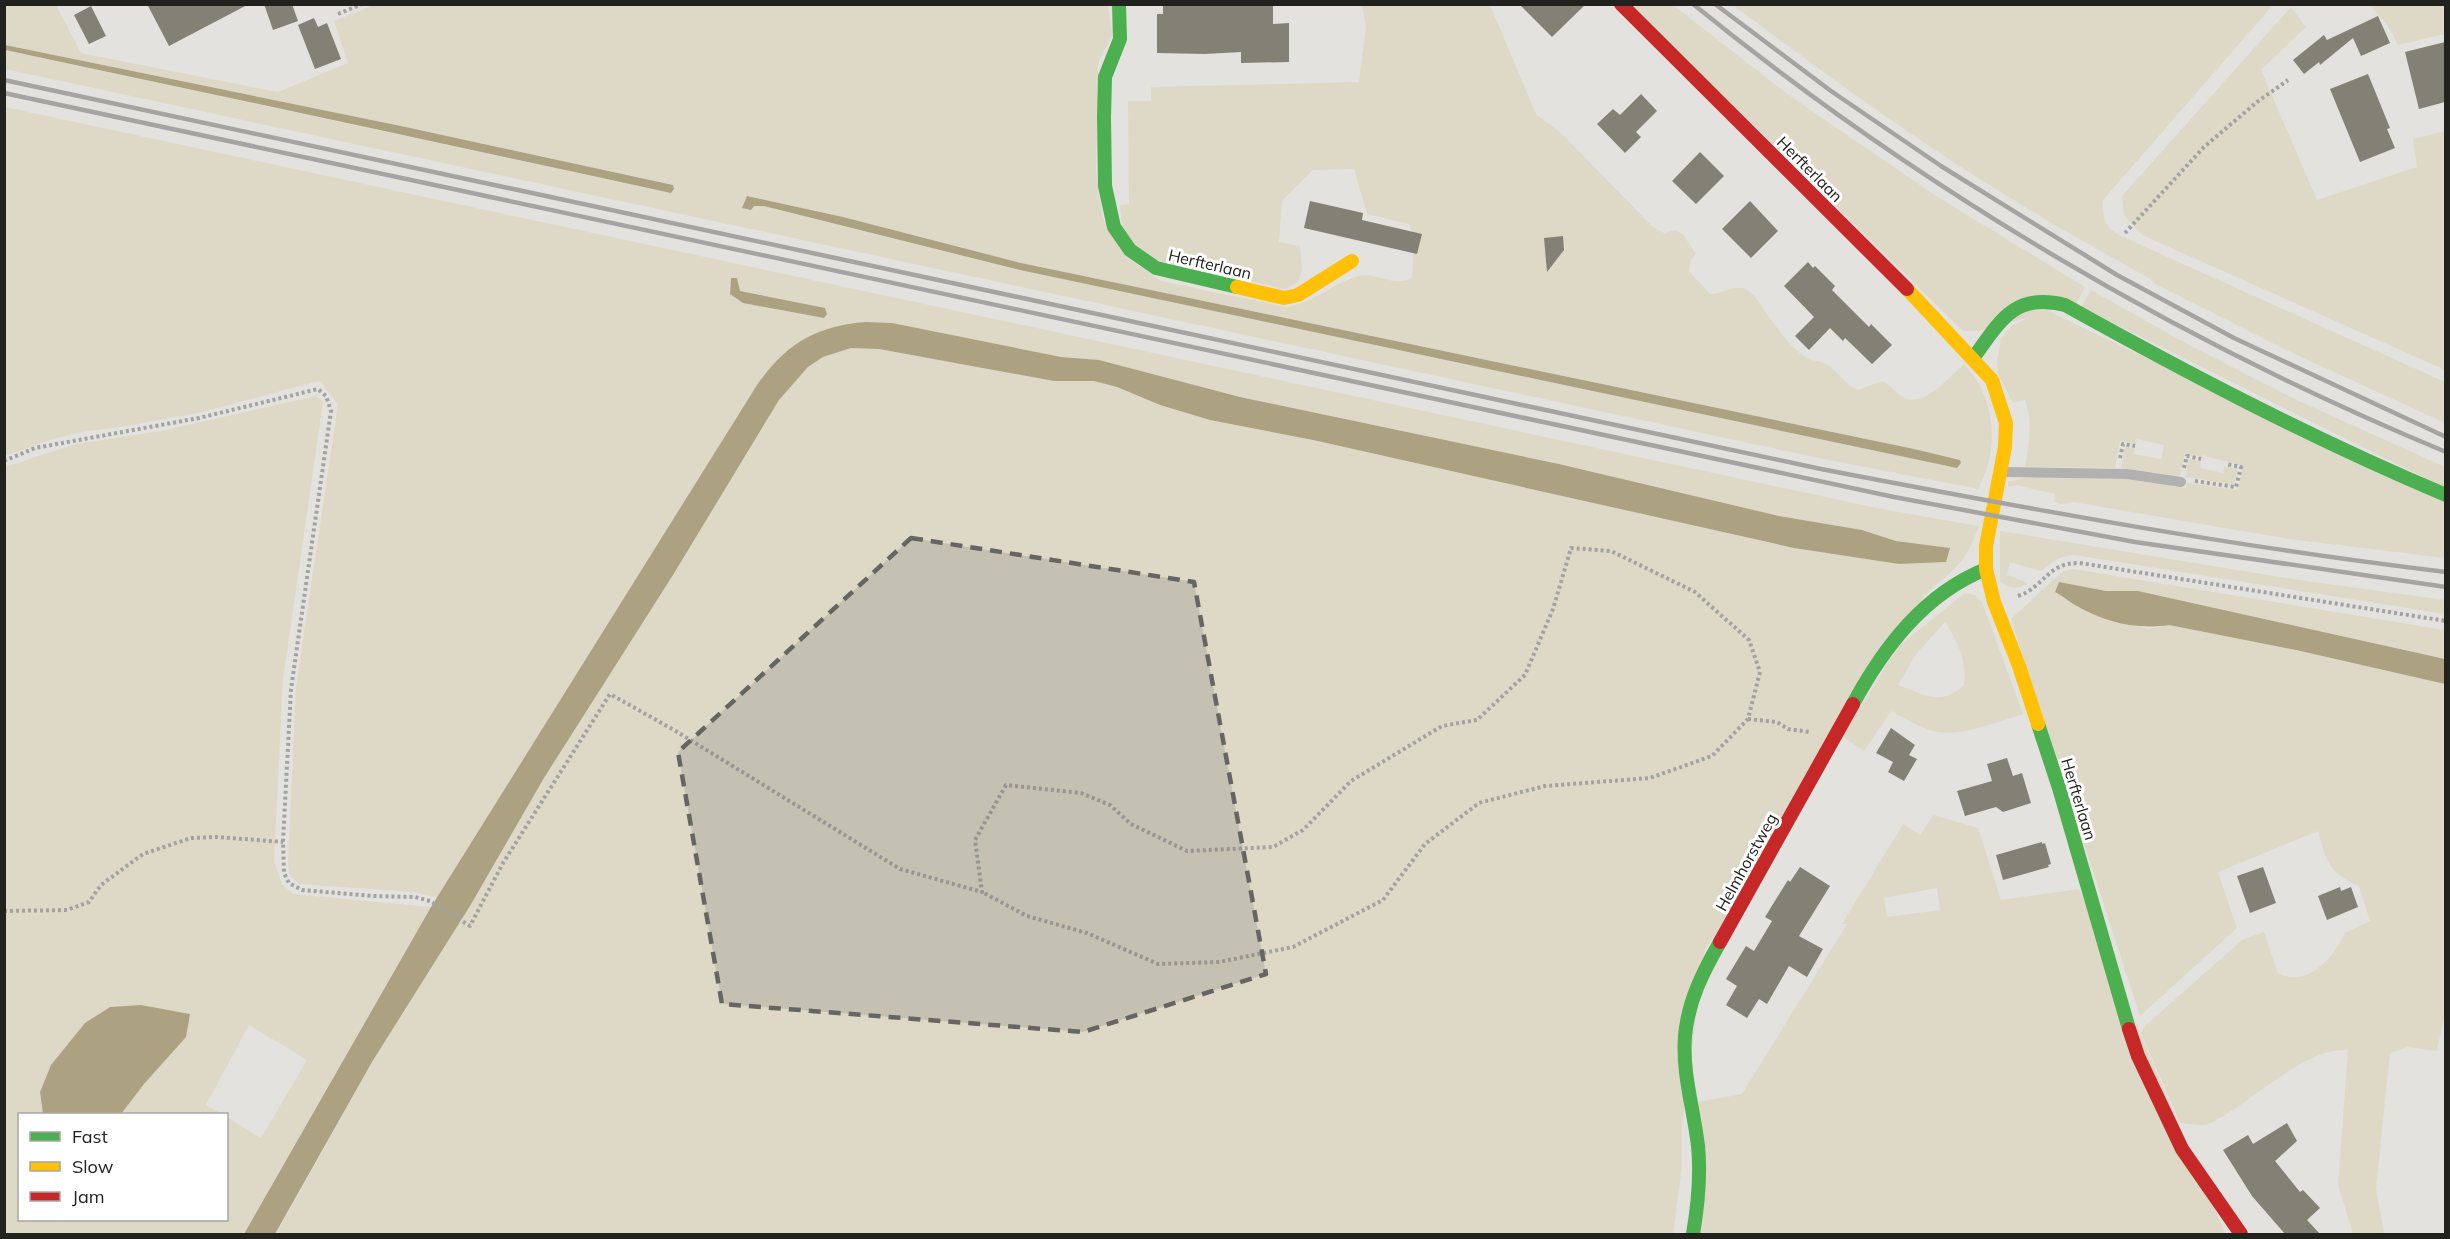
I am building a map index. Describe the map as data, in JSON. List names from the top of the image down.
{
  "streets": {
    "street": ["Herfterlaan", "Helmhorstweg"]
  },
  "crossings": [
    ["Herfterlaan", "Helmhorstweg"]
  ],
  "legend": ["Fast", "Slow", "Jam"]
}
